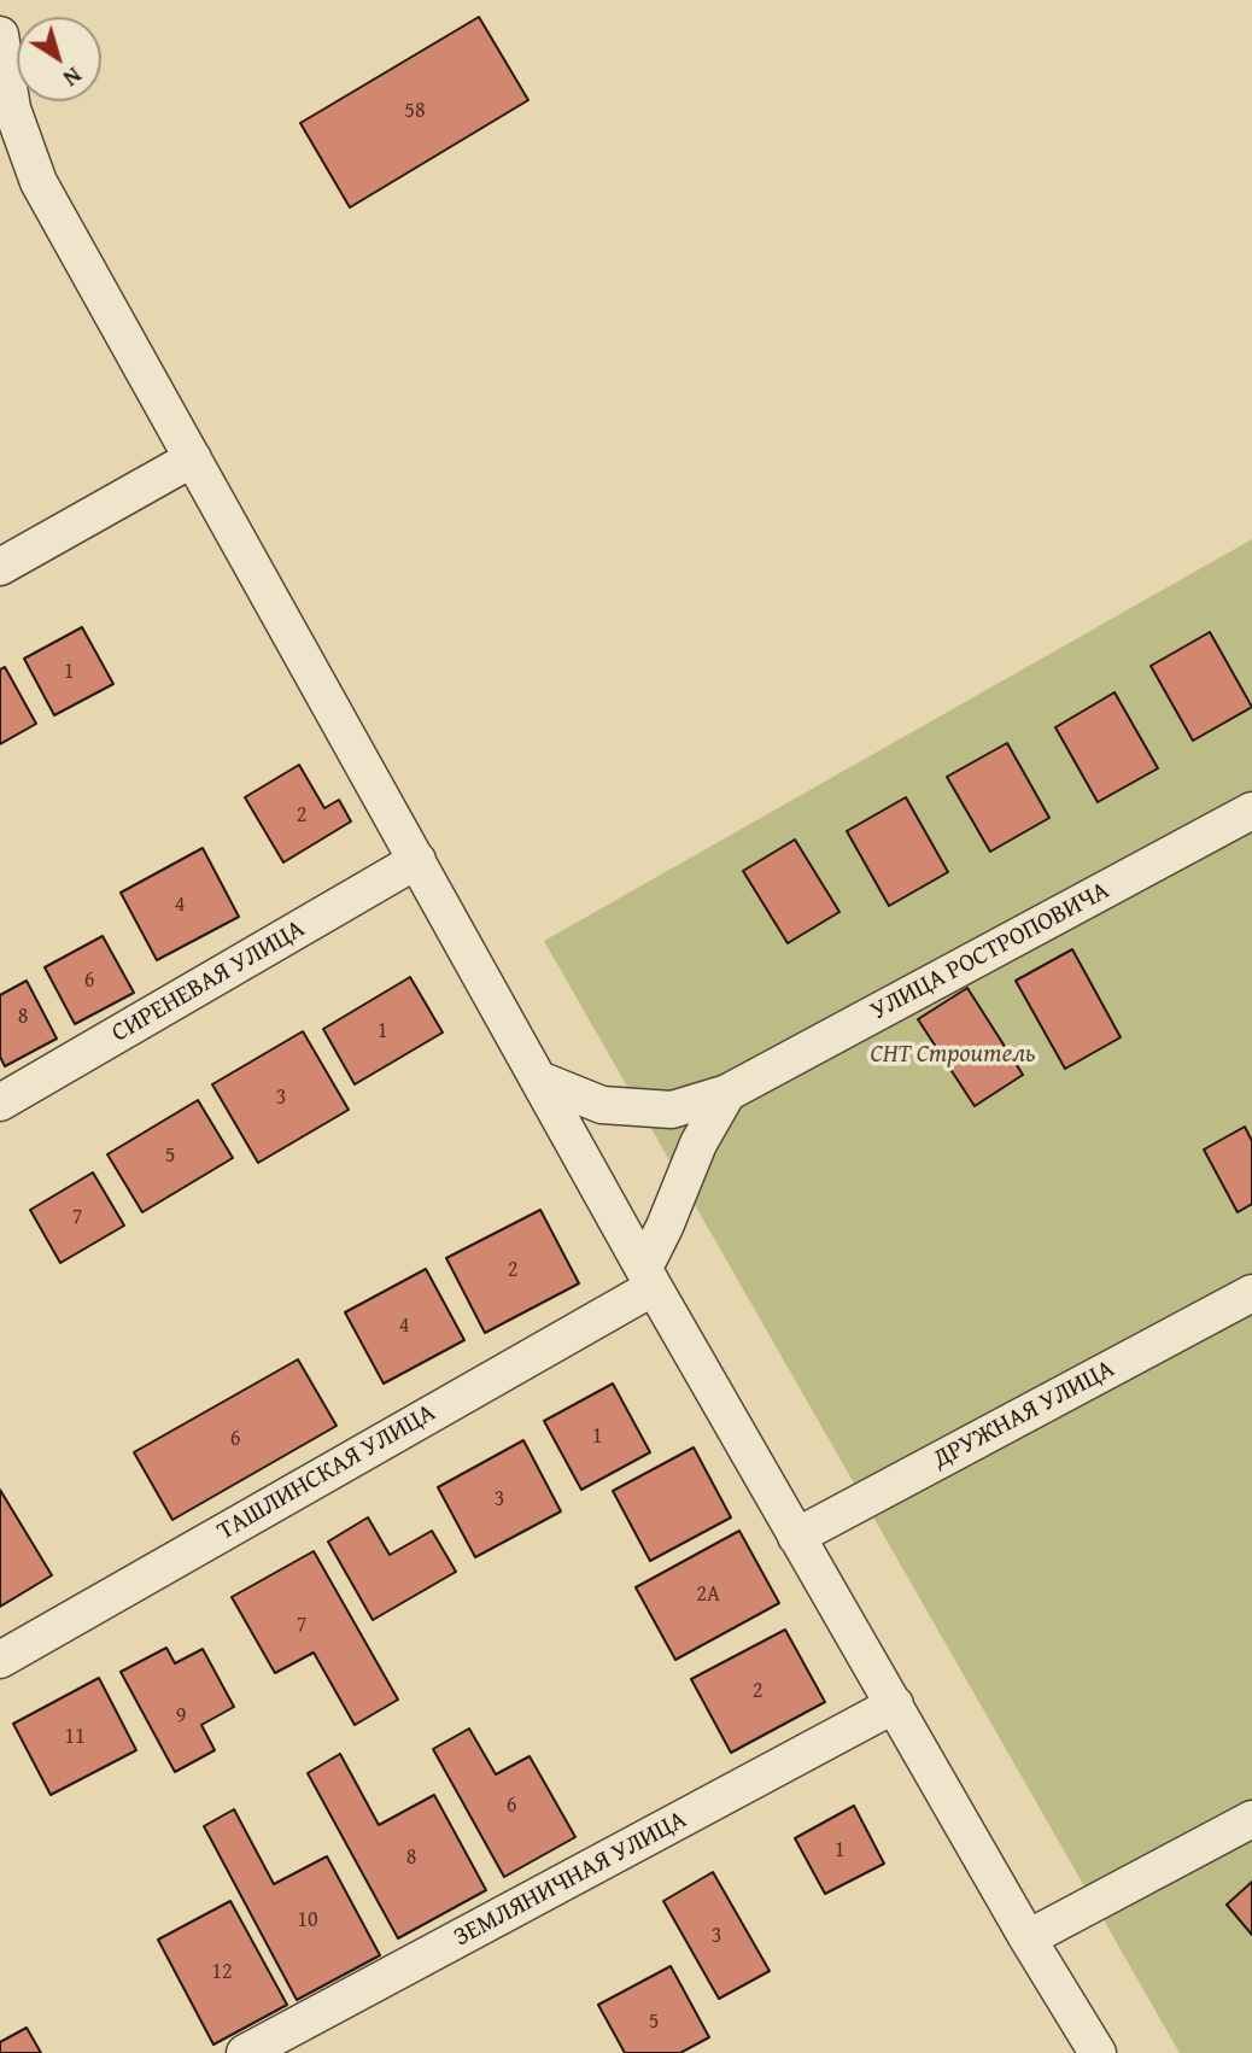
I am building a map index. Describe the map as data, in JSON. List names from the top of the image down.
{
  "streets": {
    "street": [
      "УЛИЦА РОСТРОПОВИЧА",
      "СИРЕНЕВАЯ УЛИЦА",
      "ДРУЖНАЯ УЛИЦА",
      "ТАШЛИНСКАЯ УЛИЦА",
      "ЗЕМЛЯНИЧНАЯ УЛИЦА"
    ]
  },
  "parks": ["СНТ Строитель"],
  "house_numbers": [
    "58",
    "1",
    "2",
    "4",
    "6",
    "8",
    "1",
    "3",
    "5",
    "7",
    "2",
    "4",
    "1",
    "6",
    "3",
    "2А",
    "7",
    "2",
    "9",
    "11",
    "6",
    "1",
    "8",
    "10",
    "3",
    "12",
    "5"
  ],
  "north": "bottom right"
}
